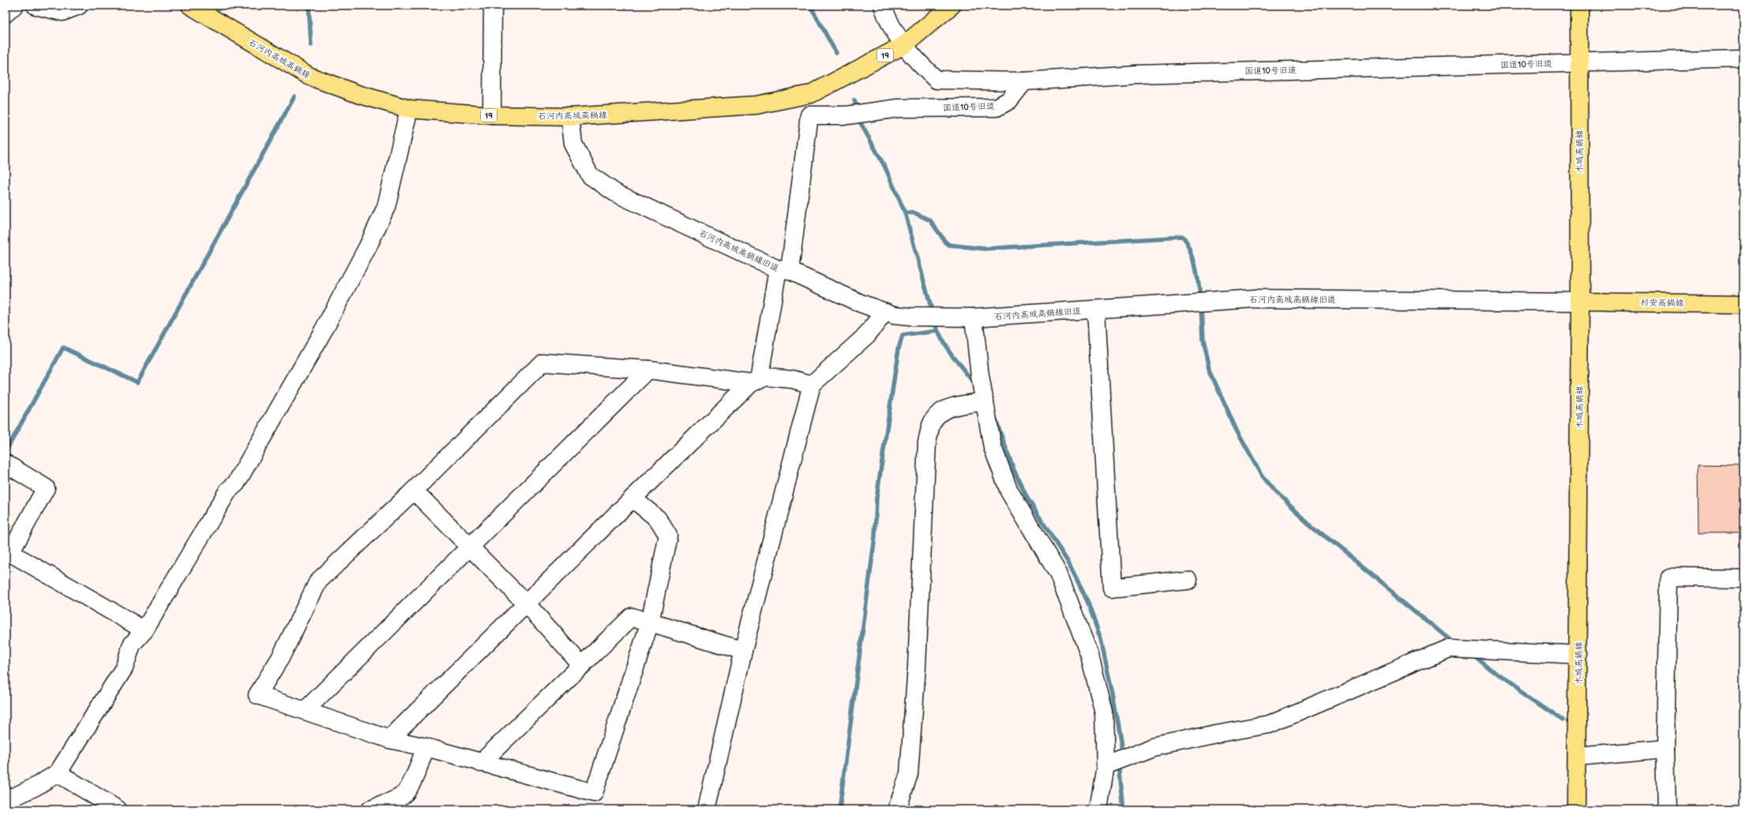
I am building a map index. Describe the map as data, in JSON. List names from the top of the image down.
{
  "streets": {
    "main road": [
      "19",
      "石河内高城高鍋線",
      "木城高鍋線",
      "杉安高鍋線"
    ],
    "street": ["国道10号旧道", "石河内高城高鍋線旧道"]
  },
  "crossings": [
    ["石河内高城高鍋線", "石河内高城高鍋線旧道"],
    ["国道10号旧道", "木城高鍋線"],
    ["国道10号旧道", "石河内高城高鍋線旧道"],
    ["木城高鍋線", "石河内高城高鍋線旧道"],
    ["木城高鍋線", "杉安高鍋線"],
    ["石河内高城高鍋線旧道", "杉安高鍋線"]
  ]
}
